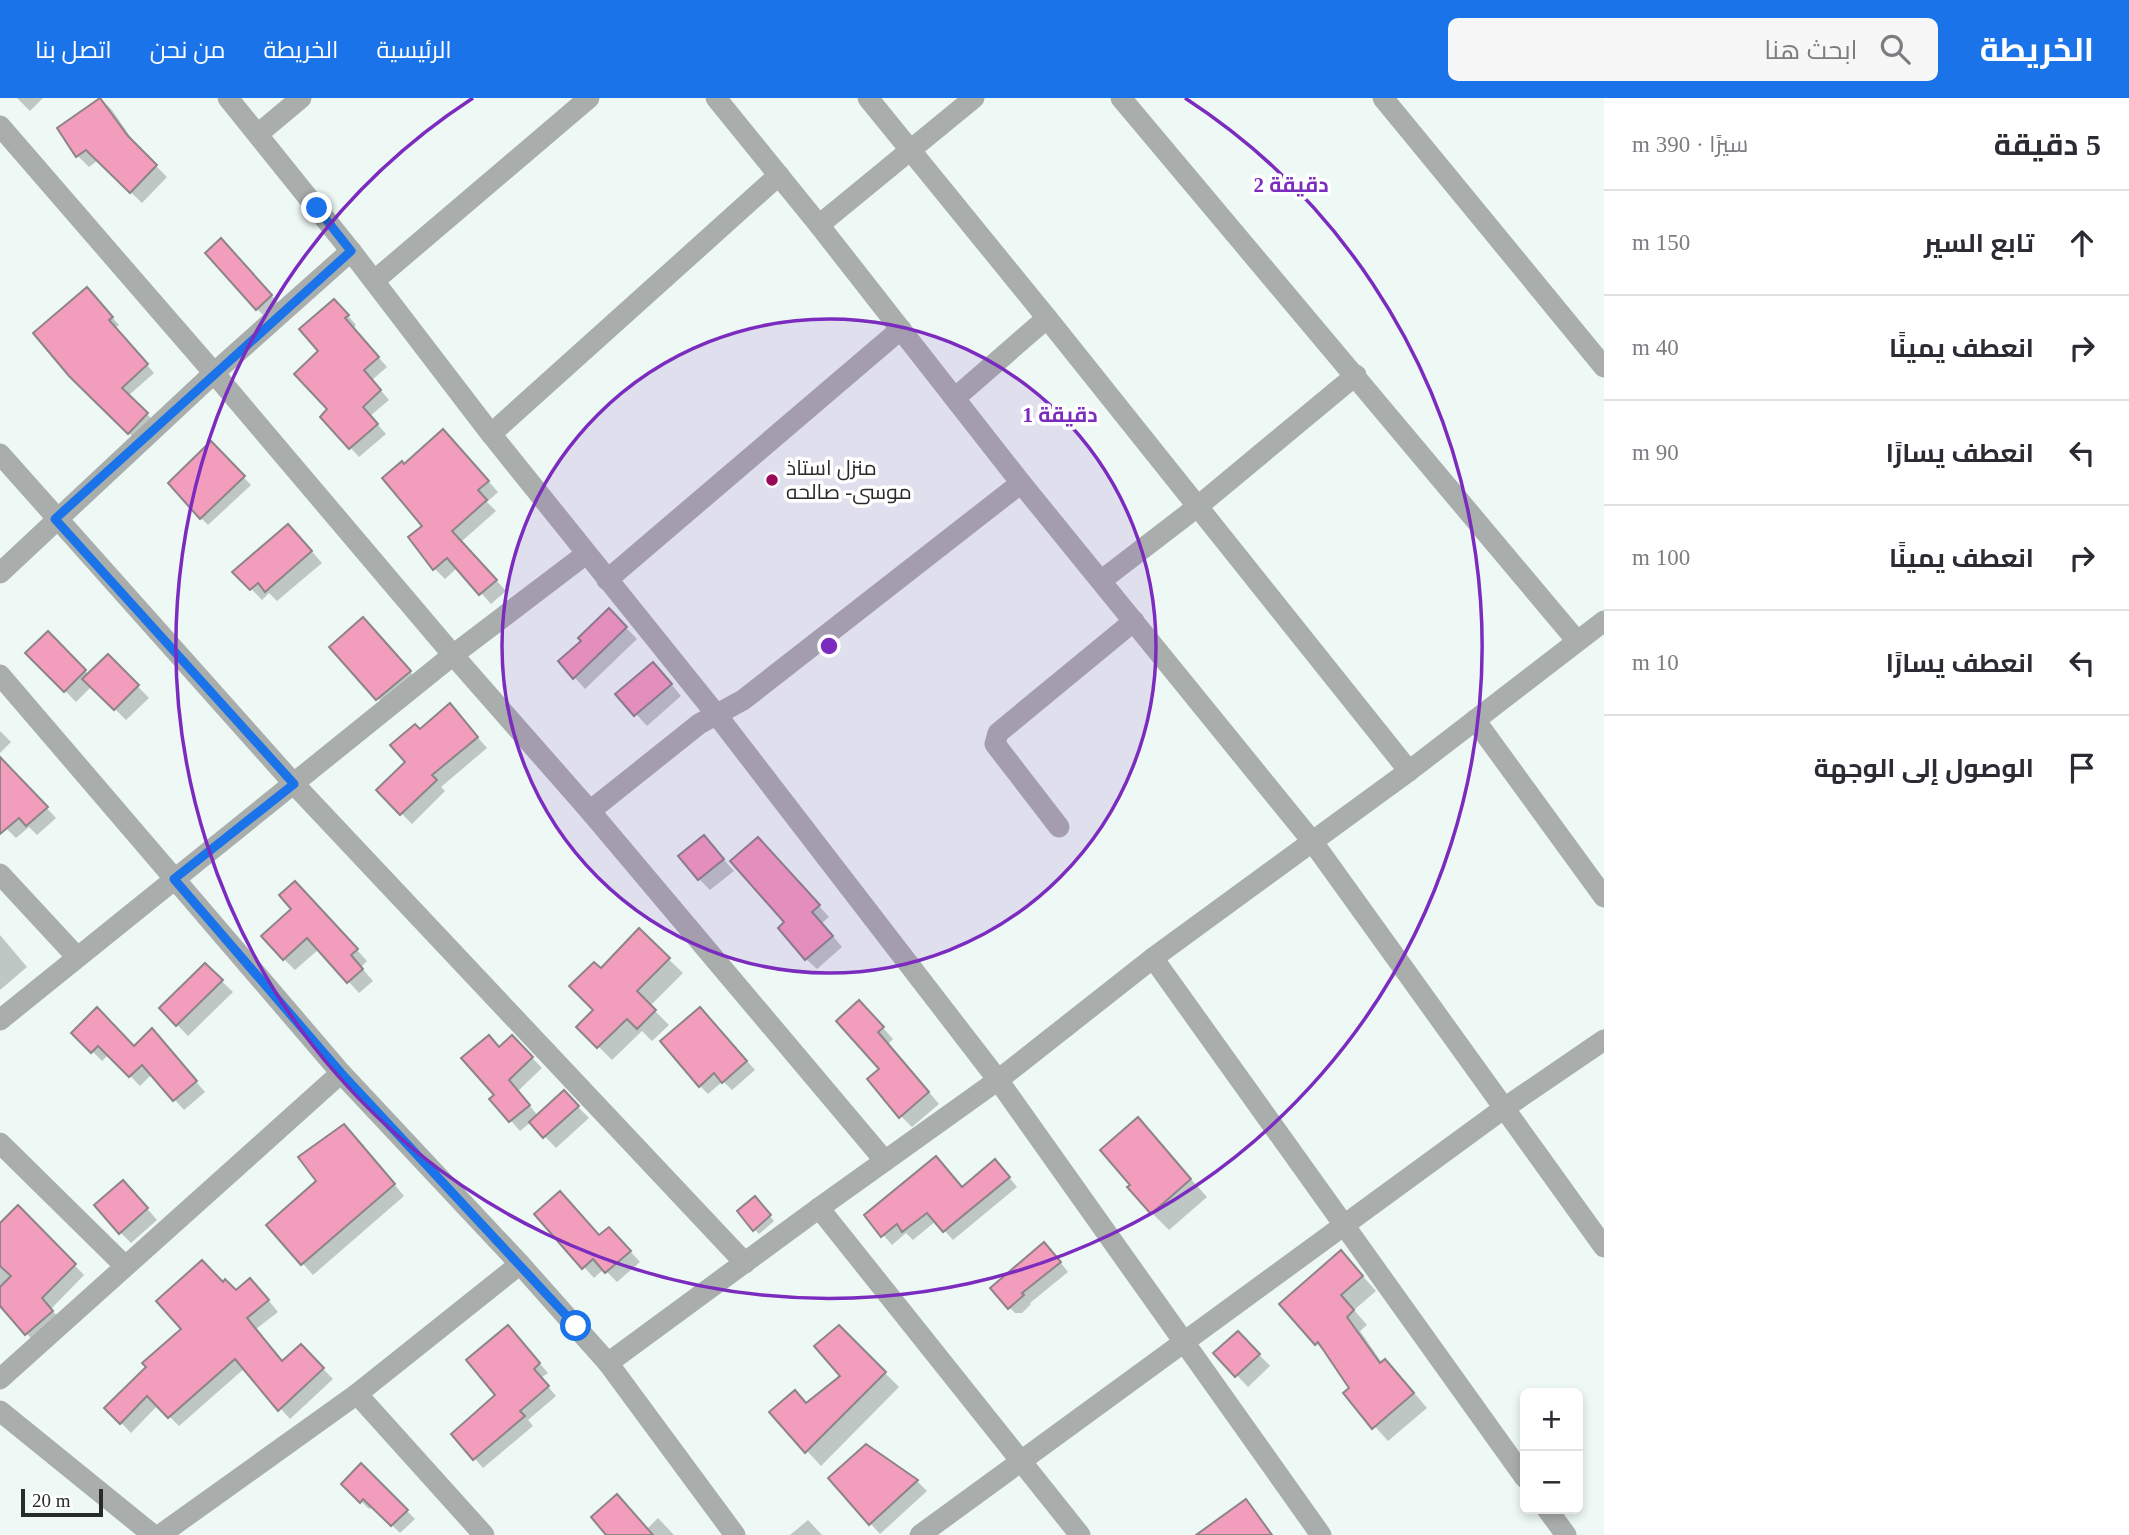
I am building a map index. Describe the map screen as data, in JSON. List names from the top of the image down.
{
  "places": ["منزل استاذ موسى- صالحه"],
  "scale_bar": "20 m",
  "page": {
    "header": "الخريطة",
    "search": "ابحث هنا",
    "nav": [
      "الرئيسية",
      "الخريطة",
      "من نحن",
      "اتصل بنا"
    ],
    "heading": ["5 دقيقة", "سيرًا · 390 m"],
    "list": [
      ["تابع السير", "150 m"],
      ["انعطف يمينًا", "40 m"],
      ["انعطف يسارًا", "90 m"],
      ["انعطف يمينًا", "100 m"],
      ["انعطف يسارًا", "10 m"],
      "الوصول إلى الوجهة"
    ],
    "map_buttons": ["+", "−"],
    "scale": "20 m"
  },
  "rings": ["2 دقيقة", "1 دقيقة"]
}
